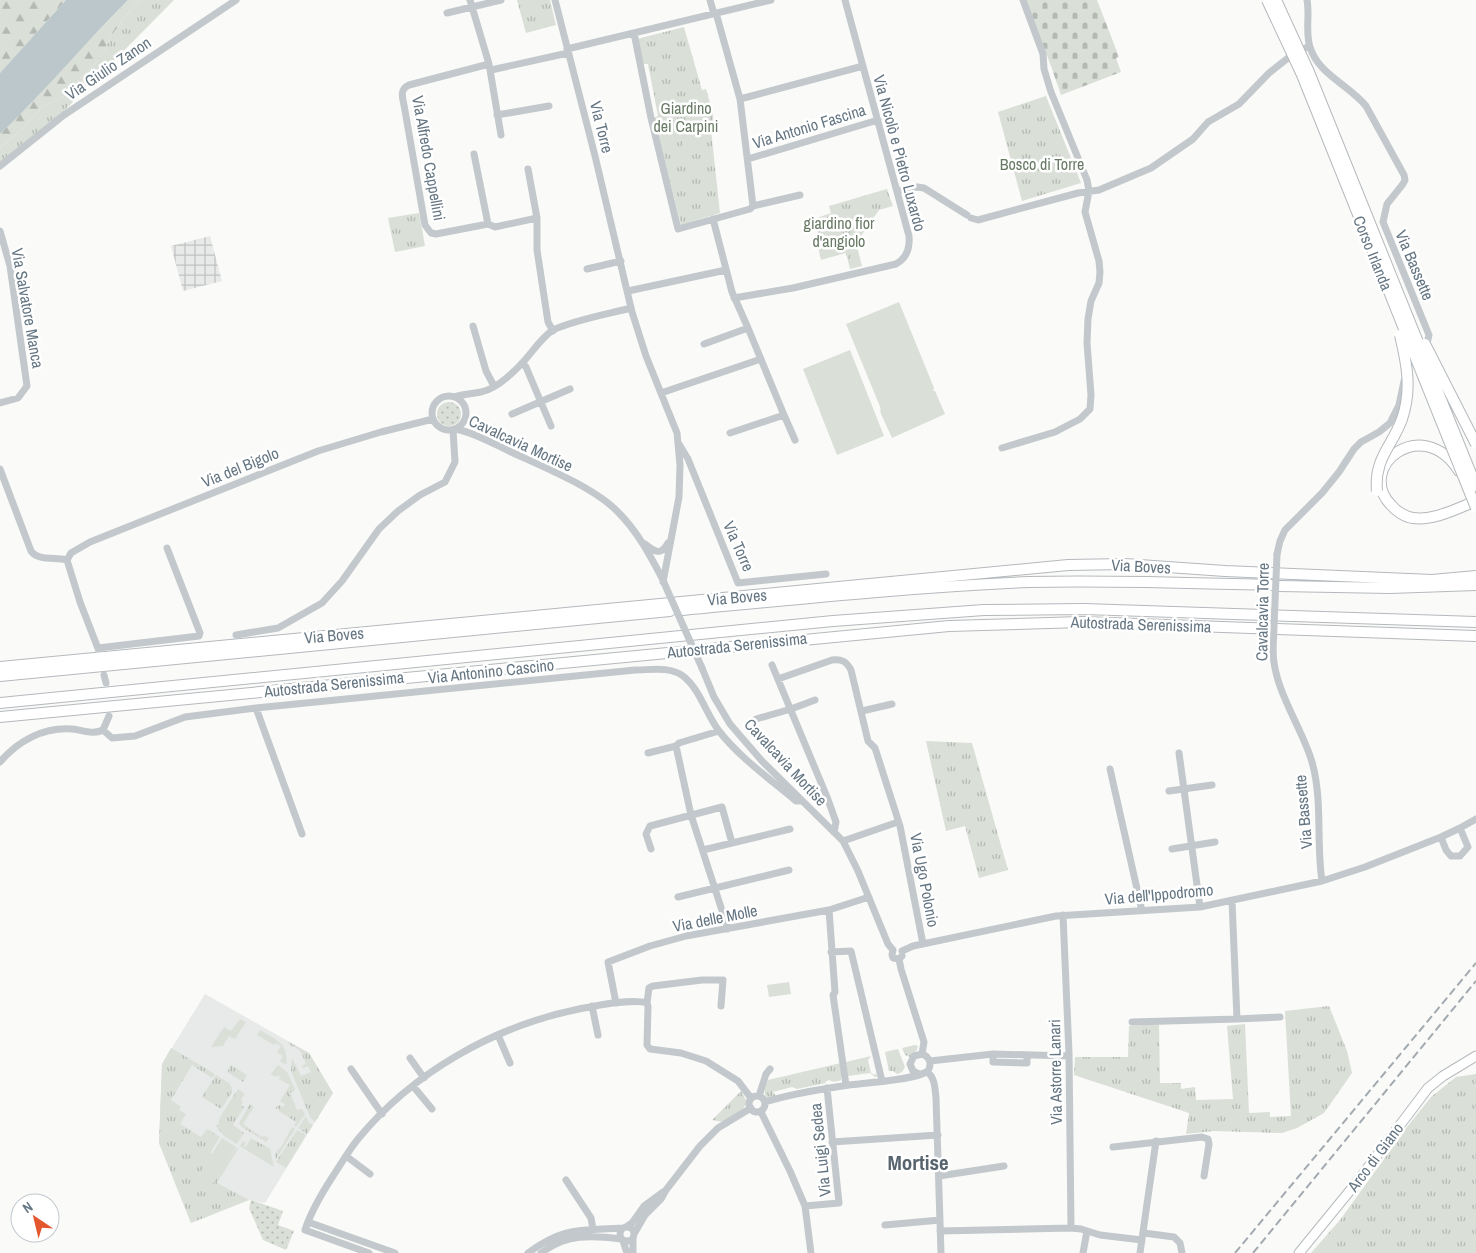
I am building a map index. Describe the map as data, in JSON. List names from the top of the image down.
{
  "streets": {
    "highway": ["Corso Irlanda", "Via Boves", "Autostrada Serenissima"],
    "main road": ["Arco di Giano"],
    "street": [
      "Via Giulio Zanon",
      "Via Antonio Fascina",
      "Via Torre",
      "Via Nicolò e Pietro Luxardo",
      "Via Alfredo Cappellini",
      "Via Bassette",
      "Via Salvatore Manca",
      "Cavalcavia Mortise",
      "Via del Bigolo",
      "Cavalcavia Torre",
      "Via Antonino Cascino",
      "Via Ugo Polonio",
      "Via dell'Ippodromo",
      "Via delle Molle",
      "Via Astorre Lanari",
      "Via Luigi Sedea"
    ]
  },
  "crossings": [
    ["Via Antonio Fascina", "Via Nicolò e Pietro Luxardo"],
    ["Via Bassette", "Cavalcavia Torre"],
    ["Via Bassette", "Via dell'Ippodromo"],
    ["Cavalcavia Mortise", "Via del Bigolo"],
    ["Cavalcavia Mortise", "Via Antonino Cascino"],
    ["Cavalcavia Mortise", "Via Ugo Polonio"],
    ["Via Ugo Polonio", "Via dell'Ippodromo"],
    ["Via dell'Ippodromo", "Via Astorre Lanari"]
  ],
  "districts": ["Mortise"],
  "parks": ["Giardino dei Carpini", "Bosco di Torre", "giardino fior d'angiolo"],
  "north": "top left"
}
